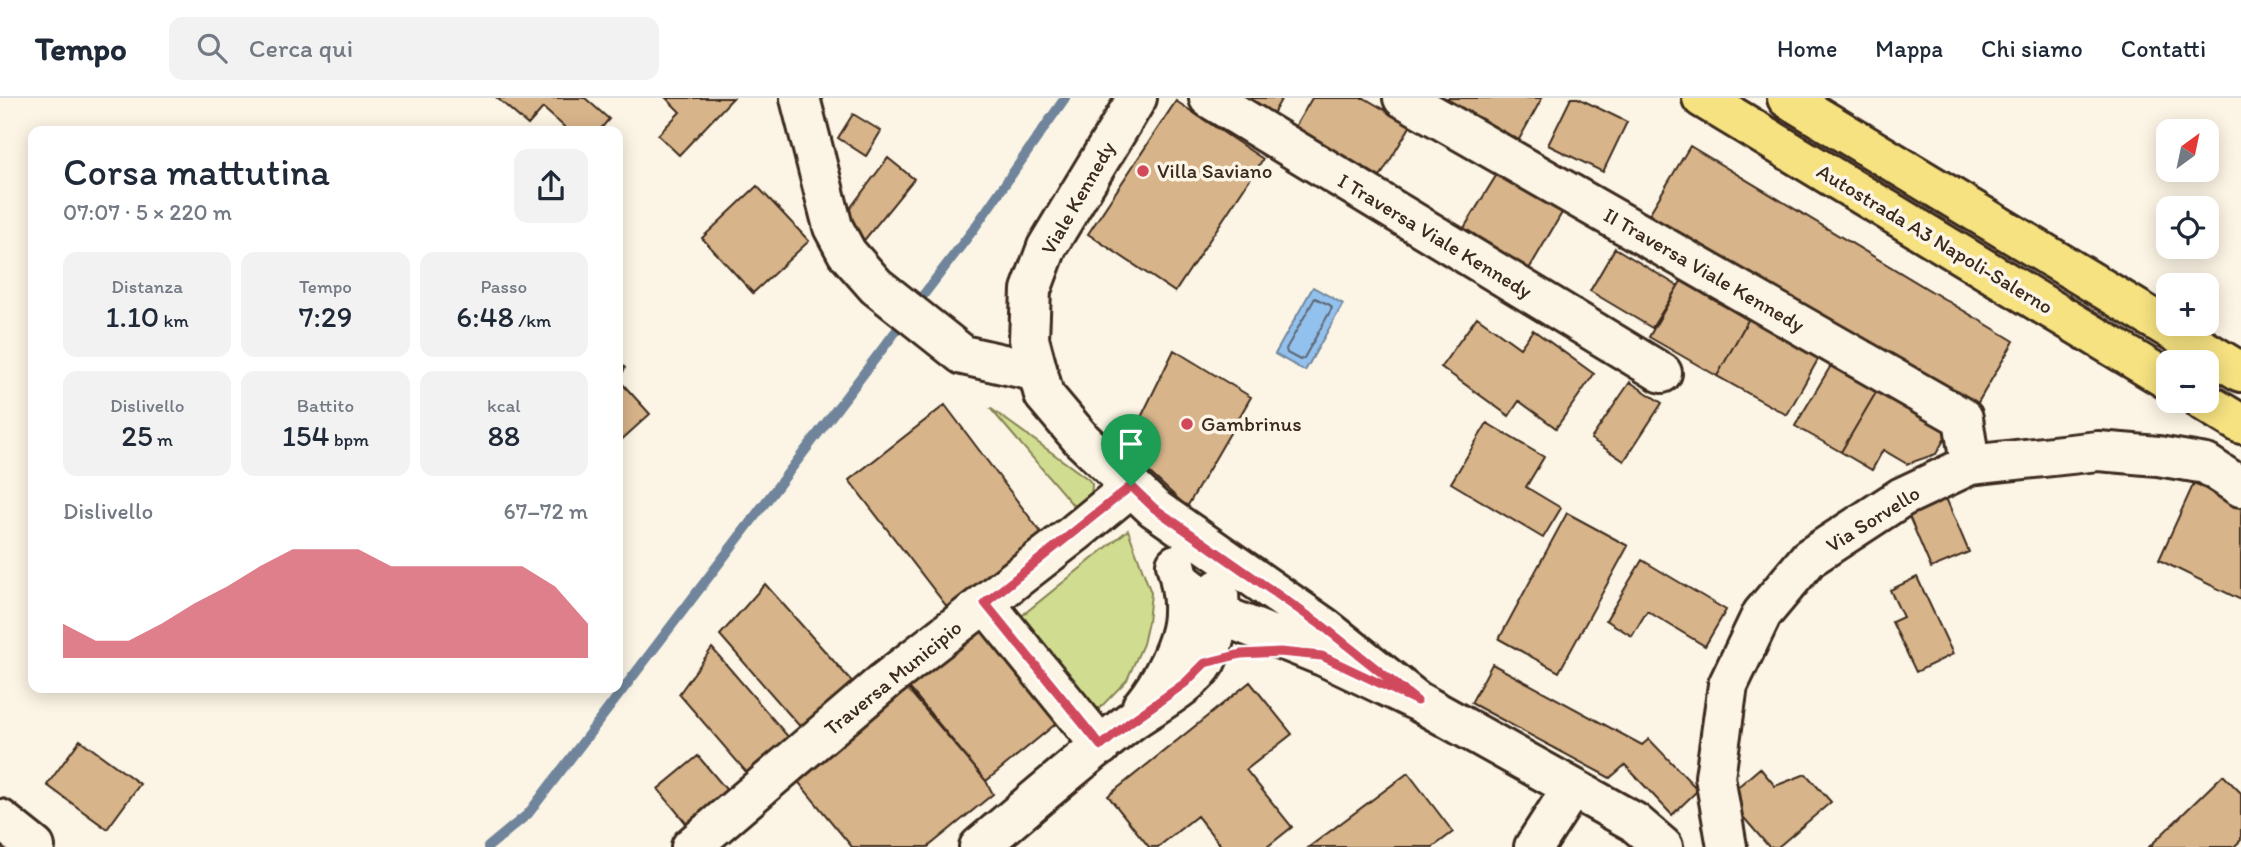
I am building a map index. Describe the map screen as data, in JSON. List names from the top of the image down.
{
  "streets": {
    "highway": ["Autostrada A3 Napoli-Salerno"],
    "street": [
      "Viale Kennedy",
      "I Traversa Viale Kennedy",
      "II Traversa Viale Kennedy",
      "Via Sorvello",
      "Traversa Municipio"
    ]
  },
  "crossings": [
    ["Viale Kennedy", "Traversa Municipio"],
    ["II Traversa Viale Kennedy", "Via Sorvello"]
  ],
  "places": ["Villa Saviano", "Gambrinus"],
  "north": "top right",
  "page": {
    "header": "Tempo",
    "search": "Cerca qui",
    "nav": [
      "Home",
      "Mappa",
      "Chi siamo",
      "Contatti"
    ],
    "map_buttons": ["+", "−"],
    "heading": ["Corsa mattutina", "07:07 · 5 × 220 m"],
    "stats": [
      ["Distanza", "1.10 km"],
      ["Tempo", "7:29"],
      ["Passo", "6:48 /km"],
      ["Dislivello", "25 m"],
      ["Battito", "154 bpm"],
      ["kcal", "88"]
    ],
    "chart": ["Dislivello", "67–72 m"]
  }
}
